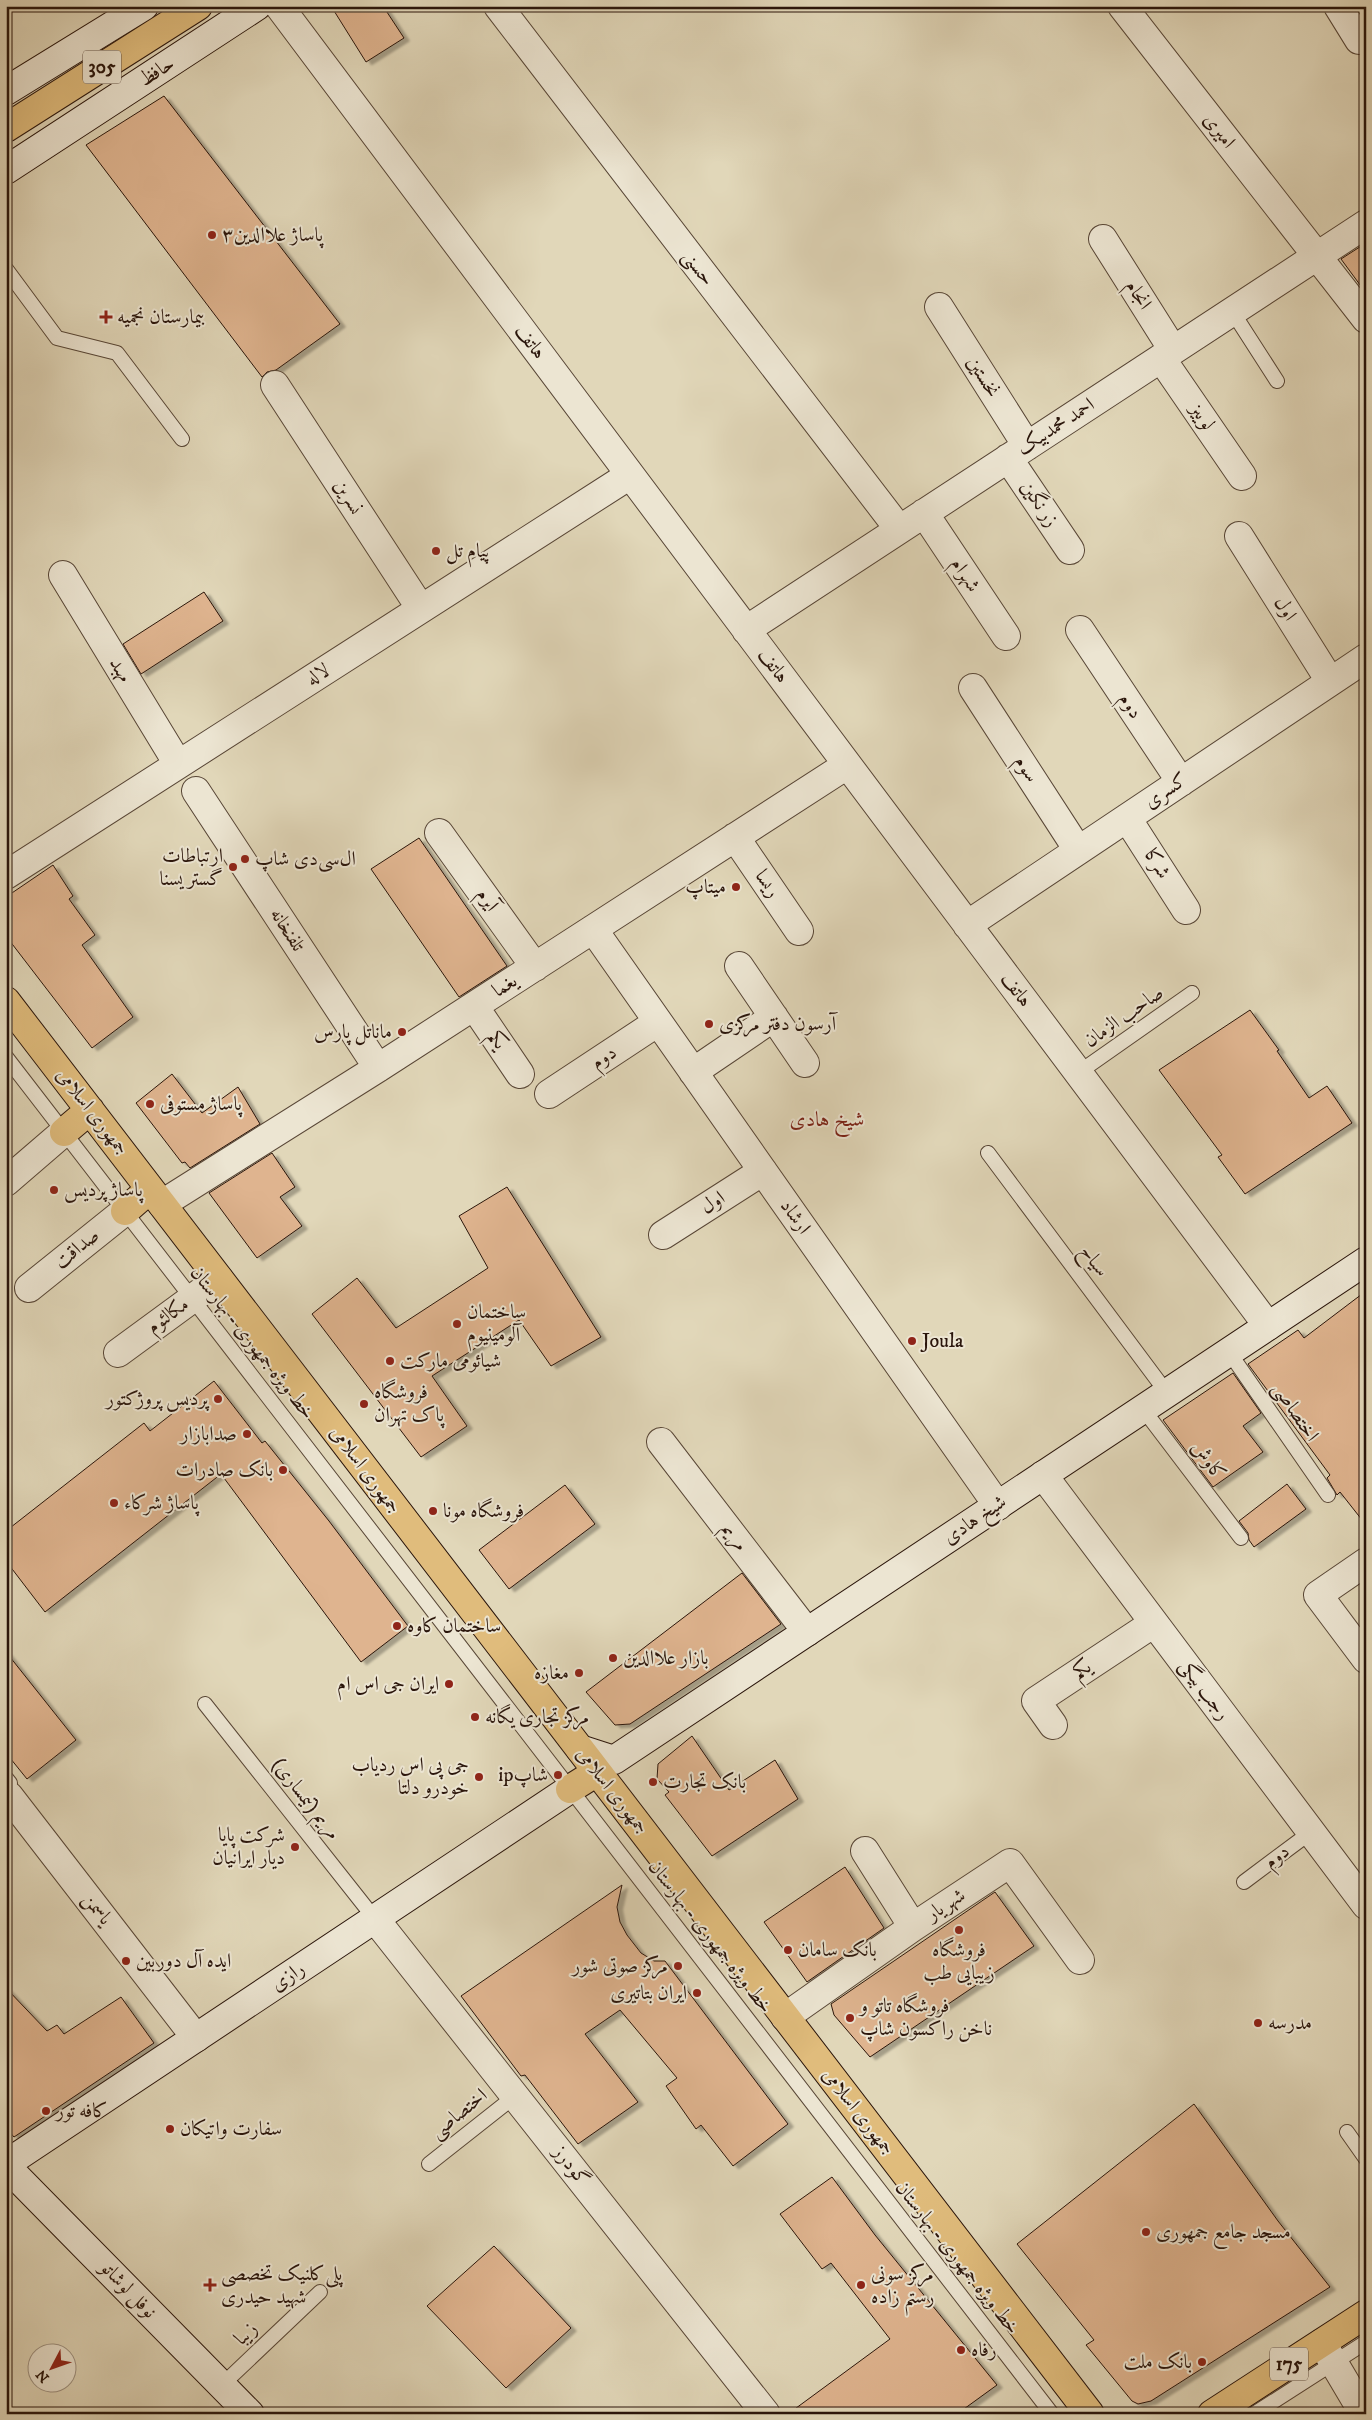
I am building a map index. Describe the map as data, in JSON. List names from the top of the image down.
{
  "streets": {
    "main road": ["305", "جمهوری اسلامی", "175"],
    "street": [
      "حافظ",
      "امیری",
      "حسنی",
      "انجام",
      "هاتف",
      "نخستین",
      "لوییز",
      "احمد محمدبیک",
      "نسرین",
      "زر نگین",
      "شهرام",
      "اول",
      "مهبد",
      "لاله",
      "دوم",
      "سوم",
      "کسری",
      "شرکا",
      "ریسا",
      "آیرم",
      "تلفنخانه",
      "یغما",
      "یکم",
      "ارشاد",
      "صداقت",
      "مکالئوم",
      "شیخ هادی",
      "مریم",
      "رجب بیگی",
      "شهریار",
      "یاسمن",
      "رازی",
      "گودرز",
      "نوفل لوشاتو"
    ],
    "lane": [
      "صاحب الزمان",
      "سیاح",
      "خط ویژه جمهوری - بهارستان",
      "اختصاصی",
      "کاوش",
      "مریم (تیمساری)",
      "زیبا"
    ]
  },
  "crossings": [
    ["امیری", "احمد محمدبیک"],
    ["حسنی", "احمد محمدبیک"],
    ["انجام", "لوییز"],
    ["انجام", "احمد محمدبیک"],
    ["هاتف", "احمد محمدبیک"],
    ["هاتف", "لاله"],
    ["هاتف", "کسری"],
    ["هاتف", "یغما"],
    ["هاتف", "صاحب الزمان"],
    ["هاتف", "شیخ هادی"],
    ["نخستین", "احمد محمدبیک"],
    ["نخستین", "زر نگین"],
    ["لوییز", "احمد محمدبیک"],
    ["احمد محمدبیک", "زر نگین"],
    ["احمد محمدبیک", "شهرام"],
    ["نسرین", "لاله"],
    ["اول", "کسری"],
    ["اول", "ارشاد"],
    ["مهبد", "لاله"],
    ["دوم", "کسری"],
    ["دوم", "ارشاد"],
    ["دوم", "رجب بیگی"],
    ["سوم", "کسری"],
    ["کسری", "شرکا"],
    ["ریسا", "یغما"],
    ["آیرم", "یغما"],
    ["تلفنخانه", "یغما"],
    ["یغما", "یکم"],
    ["یغما", "جمهوری اسلامی"],
    ["یغما", "ارشاد"],
    ["یکم", "رجب بیگی"],
    ["جمهوری اسلامی", "مکالئوم"],
    ["جمهوری اسلامی", "شیخ هادی"],
    ["جمهوری اسلامی", "شهریار"],
    ["ارشاد", "شیخ هادی"],
    ["صداقت", "خط ویژه جمهوری - بهارستان"],
    ["سیاح", "شیخ هادی"],
    ["مکالئوم", "خط ویژه جمهوری - بهارستان"],
    ["خط ویژه جمهوری - بهارستان", "رازی"],
    ["اختصاصی", "شیخ هادی"],
    ["اختصاصی", "گودرز"],
    ["کاوش", "شیخ هادی"],
    ["شیخ هادی", "مریم"],
    ["شیخ هادی", "رجب بیگی"],
    ["مریم (تیمساری)", "رازی"],
    ["مریم (تیمساری)", "گودرز"],
    ["یاسمن", "رازی"],
    ["رازی", "گودرز"],
    ["رازی", "نوفل لوشاتو"],
    ["نوفل لوشاتو", "زیبا"]
  ],
  "districts": ["شیخ هادی"],
  "places": {
    "other": [
      "پاساژ علاالدین۳",
      "پیام تل",
      "ال‌سی‌دی شاپ",
      "ارتباطات گستر یسنا",
      "میتاپ",
      "آرسون دفتر مرکزی",
      "ماناتل پارس",
      "پاساژ مستوفی",
      "پاساژ پردیس",
      "ساختمان آلومینیوم",
      "Joula",
      "شیائومی مارکت",
      "پردیس پروژکتور",
      "فروشگاه پاک تهران",
      "صدابازار",
      "بانک صادرات",
      "پاساژ شرکاء",
      "فروشگاه مونا",
      "ساختمان کاوه",
      "بازار علاالدین",
      "مغازه",
      "ایران جی اس ام",
      "مرکز تجاری یگانه",
      "ipشاپ",
      "جی پی اس ردیاب خودرو دلتا",
      "بانک تجارت",
      "شرکت پایا دیار ایرانیان",
      "فروشگاه زیبایی طب",
      "بانک سامان",
      "ایده آل دوربین",
      "مرکز صوتی شور",
      "ایران بتاتیری",
      "فروشگاه تاتو و ناخن راكسون شاپ",
      "مدرسه",
      "کافه تور",
      "سفارت واتیکان",
      "مسجد جامع جمهوری",
      "مرکز سونی رستم زاده",
      "رفاه",
      "بانک ملت"
    ],
    "health": ["بیمارستان نجمیه", "پلی‌کلنیک تخصصی شهید حیدری"]
  },
  "north": "bottom left"
}
